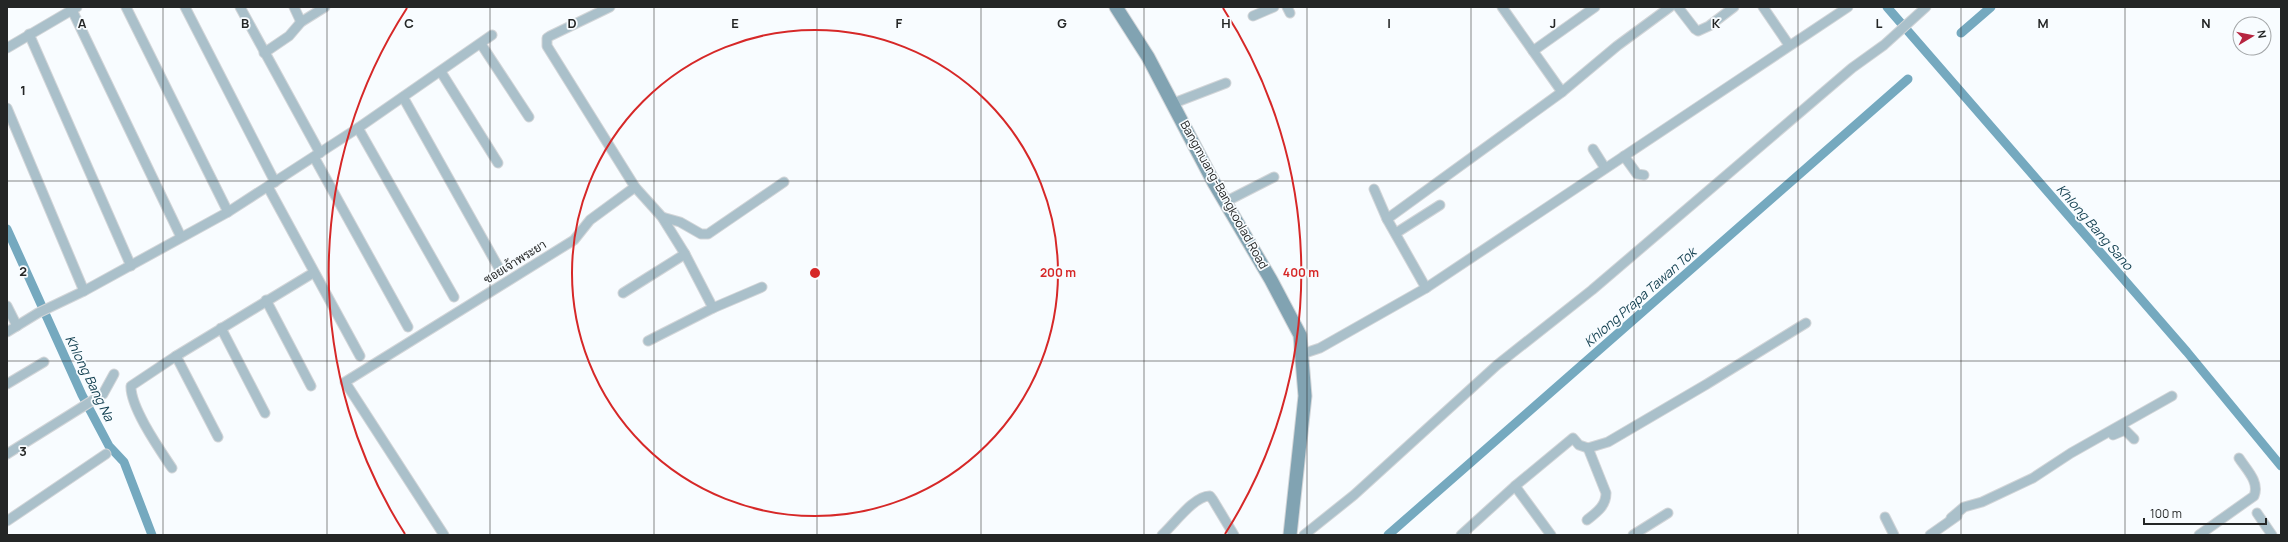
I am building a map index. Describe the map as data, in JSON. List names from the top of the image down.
{
  "streets": {
    "street": ["Bangmuang-Bangkoolad Road", "ซอยเจ้าพระยา"]
  },
  "water": ["Khlong Bang Sano", "Khlong Prapa Tawan Tok", "Khlong Bang Na"],
  "scale_bar": "100 m",
  "north": "right",
  "grid": {
    "columns": [
      "A",
      "B",
      "C",
      "D",
      "E",
      "F",
      "G",
      "H",
      "I",
      "J",
      "K",
      "L",
      "M",
      "N"
    ],
    "rows": ["1", "2", "3"]
  },
  "rings": ["200 m", "400 m"]
}
